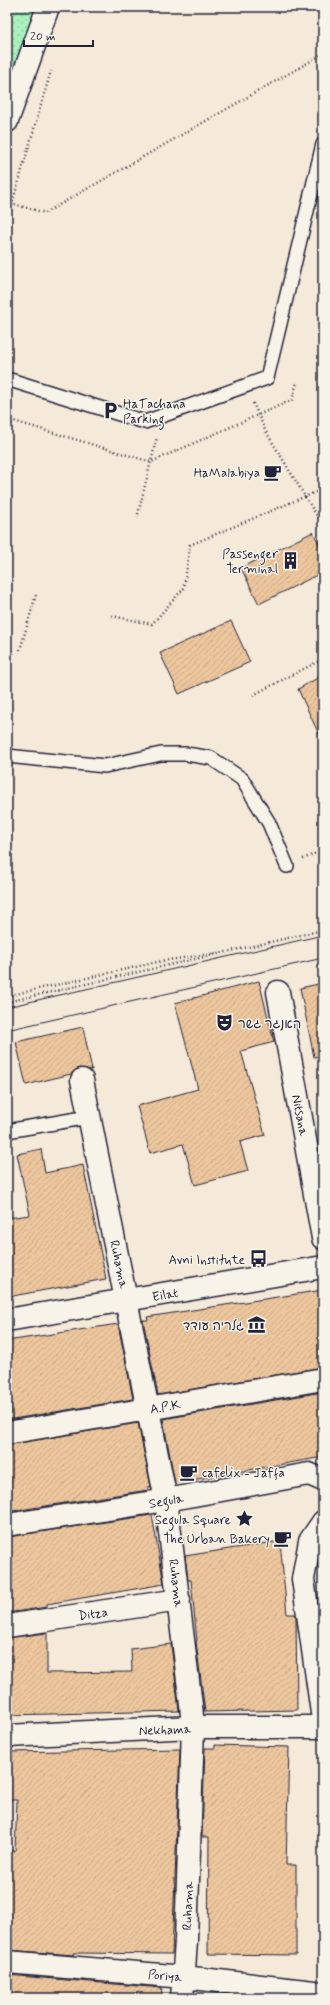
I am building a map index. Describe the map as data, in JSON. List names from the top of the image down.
{
  "streets": {
    "street": [
      "Nitsana",
      "Ruhama",
      "Eilat",
      "A.P.K",
      "Segula",
      "Ditza",
      "Nekhama",
      "Poriya"
    ]
  },
  "crossings": [
    ["Ruhama", "Eilat"],
    ["Ruhama", "A.P.K"],
    ["Ruhama", "Segula"],
    ["Ruhama", "Ditza"],
    ["Ruhama", "Nekhama"],
    ["Ruhama", "Poriya"]
  ],
  "places": {
    "parking": ["HaTachana Parking"],
    "cafe": ["HaMalabiya", "cafelix - Jaffa", "The Urban Bakery"],
    "building": ["Passenger Terminal"],
    "theatre": ["האנגר גשר"],
    "bus stop": ["Avni Institute"],
    "museum": ["גלריה עודד"],
    "place": ["Segula Square"]
  },
  "scale_bar": "20 m"
}
